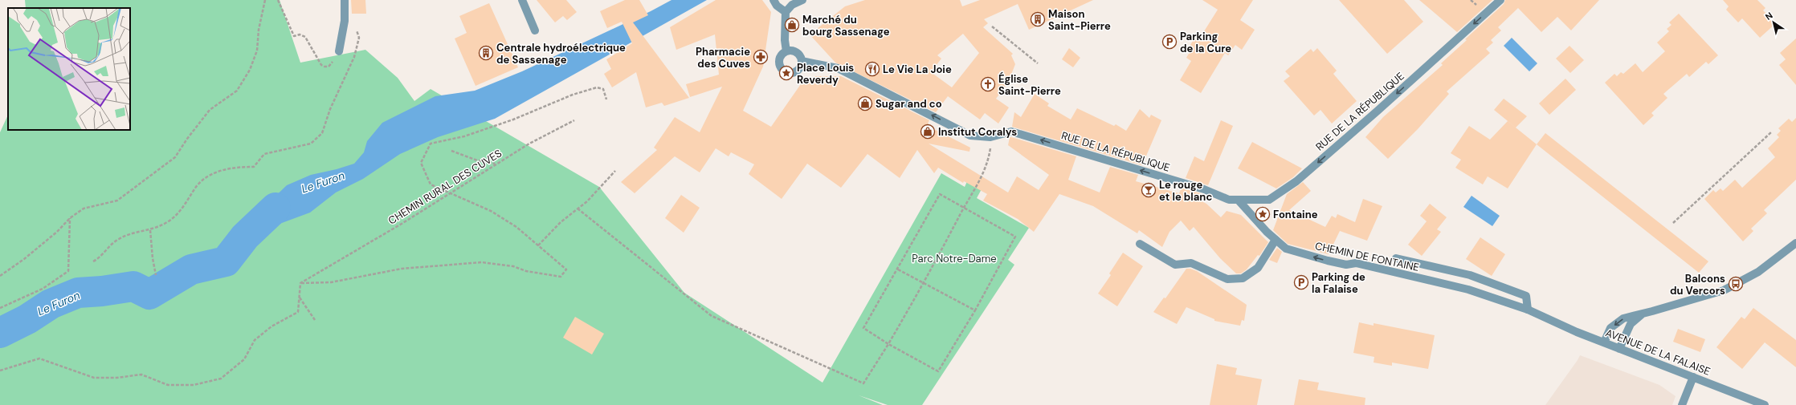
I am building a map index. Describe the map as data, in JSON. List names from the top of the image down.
{
  "streets": {
    "street": ["RUE DE LA RÉPUBLIQUE", "CHEMIN DE FONTAINE", "AVENUE DE LA FALAISE"],
    "path": ["CHEMIN RURAL DES CUVES"]
  },
  "crossings": [
    ["RUE DE LA RÉPUBLIQUE", "CHEMIN DE FONTAINE"],
    ["CHEMIN DE FONTAINE", "AVENUE DE LA FALAISE"]
  ],
  "one_way": ["RUE DE LA RÉPUBLIQUE"],
  "water": ["Le Furon"],
  "parks": ["Parc Notre-Dame"],
  "places": {
    "building": ["Maison Saint-Pierre", "Centrale hydroélectrique de Sassenage"],
    "shop": ["Marché du bourg Sassenage", "Sugar and co", "Institut Coralys"],
    "parking": ["Parking de la Cure", "Parking de la Falaise"],
    "pharmacy": ["Pharmacie des Cuves"],
    "restaurant": ["Le Vie La Joie"],
    "place": ["Place Louis Reverdy", "Fontaine"],
    "church": ["Église Saint-Pierre"],
    "bar": ["Le rouge et le blanc"],
    "bus stop": ["Balcons du Vercors"]
  },
  "north": "top left"
}
